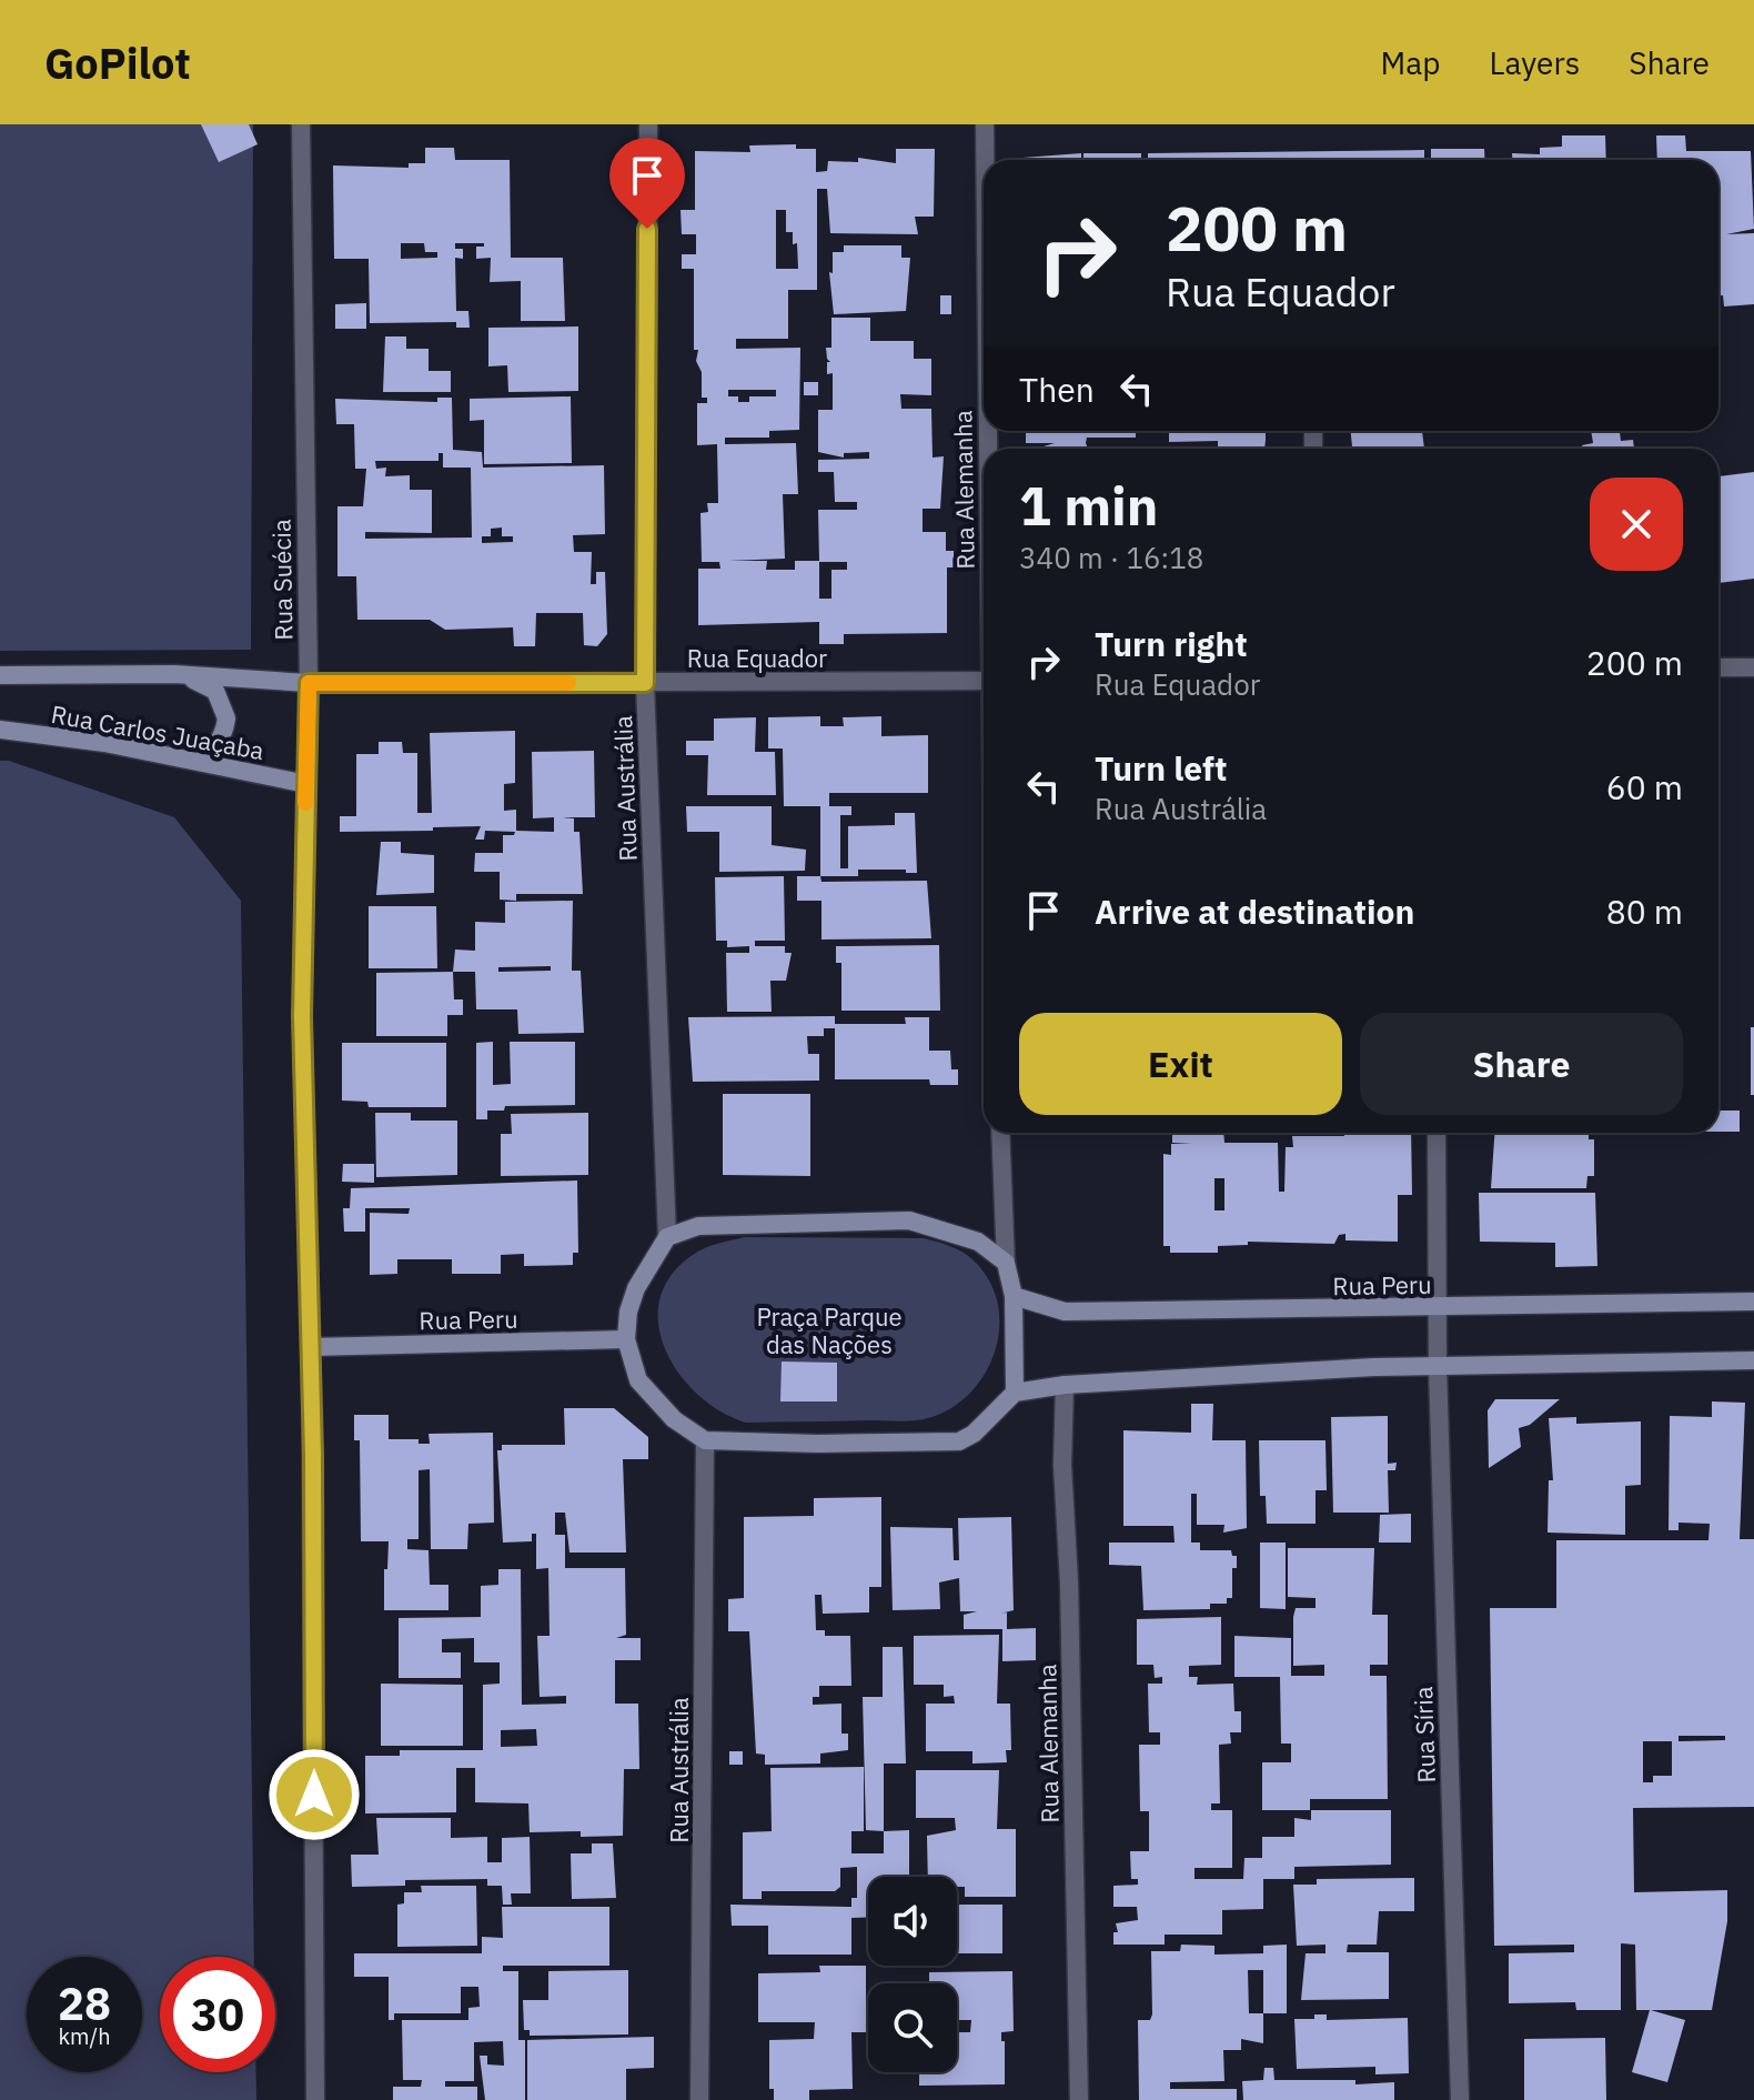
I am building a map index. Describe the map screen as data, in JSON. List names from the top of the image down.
{
  "streets": {
    "street": [
      "Rua Alemanha",
      "Rua Suécia",
      "Rua Equador",
      "Rua Carlos Juaçaba",
      "Rua Austrália",
      "Rua Peru",
      "Rua Síria"
    ]
  },
  "crossings": [
    ["Rua Suécia", "Rua Equador"],
    ["Rua Suécia", "Rua Carlos Juaçaba"],
    ["Rua Suécia", "Rua Peru"],
    ["Rua Equador", "Rua Carlos Juaçaba"],
    ["Rua Equador", "Rua Austrália"],
    ["Rua Peru", "Rua Síria"]
  ],
  "parks": ["Praça Parque das Nações"],
  "page": {
    "header": "GoPilot",
    "nav": ["Map", "Layers", "Share"],
    "turn": ["200 m", "Rua Equador"],
    "then": "Then",
    "heading": ["1 min", "340 m · 16:18"],
    "list": [
      {
        "name": "Turn right",
        "note": "Rua Equador",
        "value": "200 m"
      },
      {
        "name": "Turn left",
        "note": "Rua Austrália",
        "value": "60 m"
      },
      {
        "name": "Arrive at destination",
        "value": "80 m"
      }
    ],
    "buttons": ["Exit", "Share"],
    "speed": "28 km/h",
    "limit": "30"
  }
}
